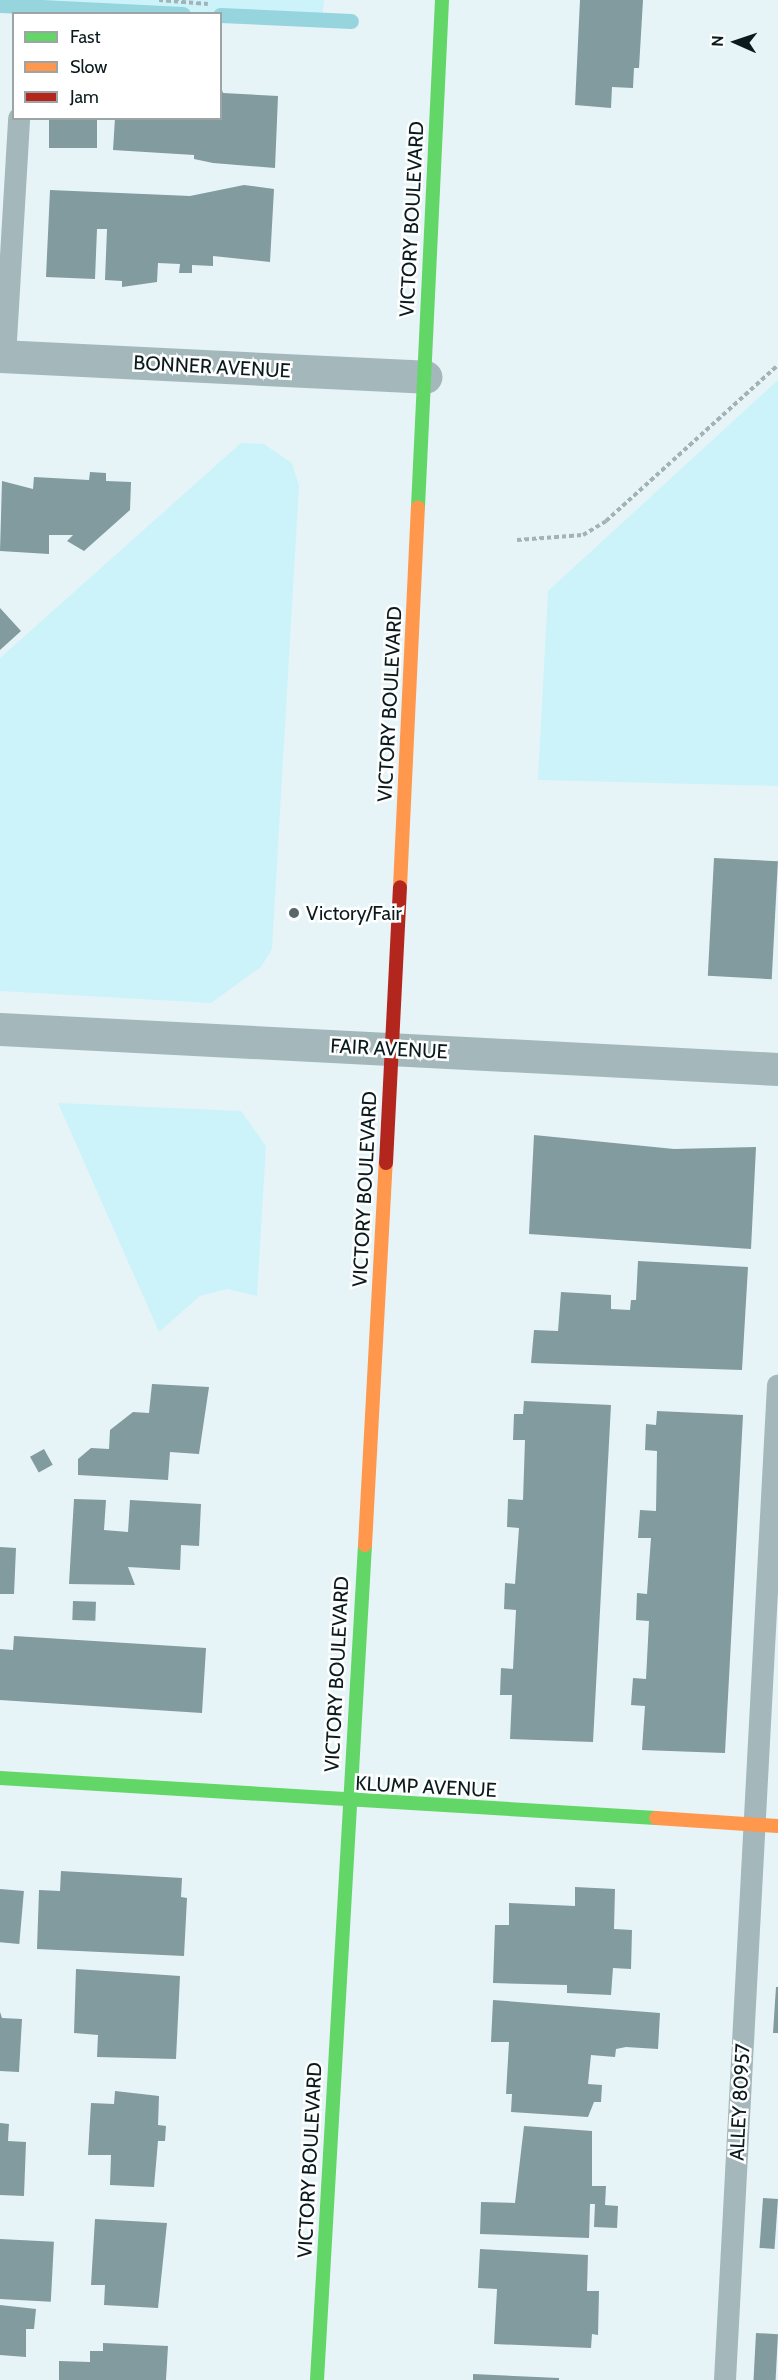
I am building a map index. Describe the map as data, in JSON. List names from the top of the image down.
{
  "streets": {
    "main road": ["VICTORY BOULEVARD", "KLUMP AVENUE"],
    "street": ["BONNER AVENUE", "FAIR AVENUE"],
    "lane": ["ALLEY 80957"]
  },
  "crossings": [
    ["VICTORY BOULEVARD", "BONNER AVENUE"],
    ["VICTORY BOULEVARD", "FAIR AVENUE"],
    ["VICTORY BOULEVARD", "KLUMP AVENUE"],
    ["KLUMP AVENUE", "ALLEY 80957"]
  ],
  "places": ["Victory/Fair"],
  "legend": ["Fast", "Slow", "Jam"],
  "north": "left"
}
